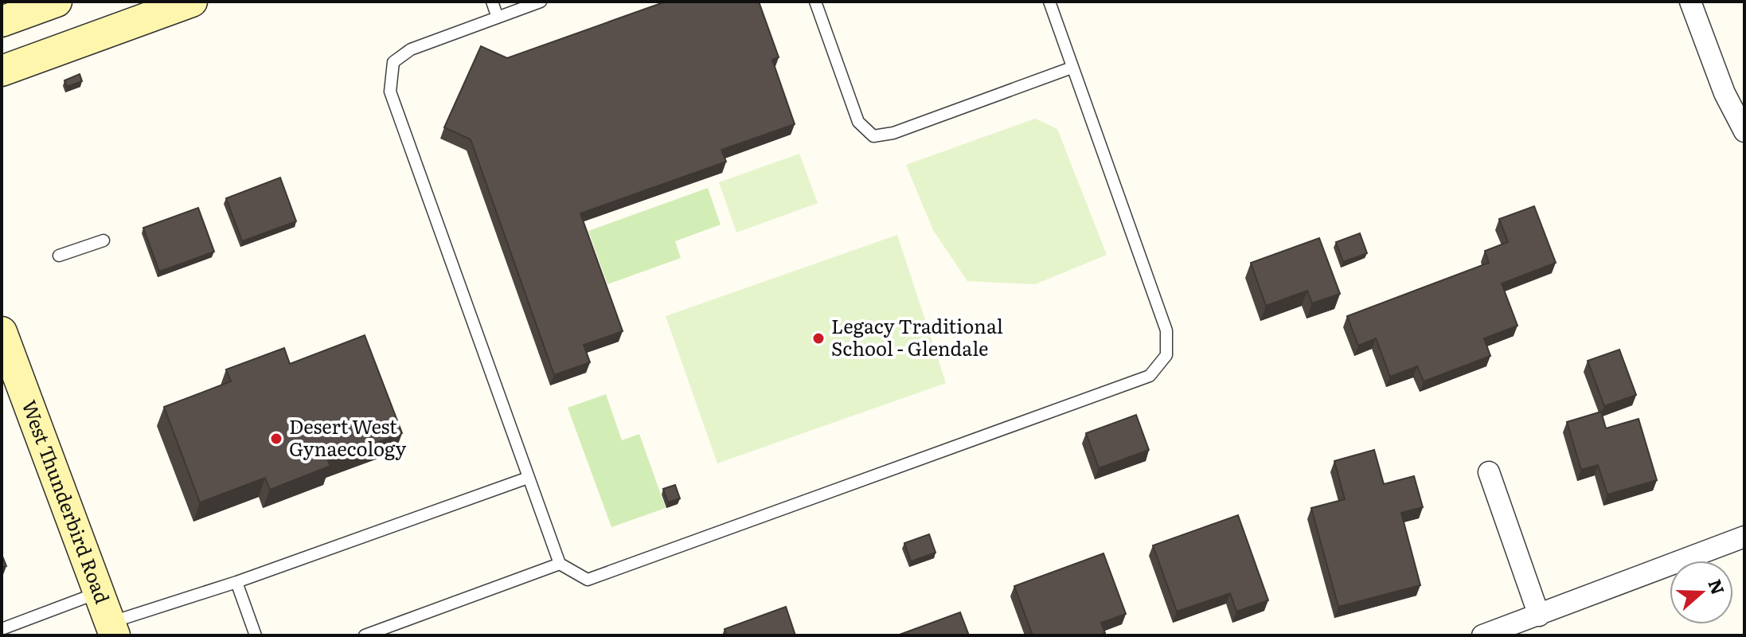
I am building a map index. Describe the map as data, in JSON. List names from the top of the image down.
{
  "streets": {
    "main road": ["West Thunderbird Road"]
  },
  "places": ["Legacy Traditional School - Glendale", "Desert West Gynaecology"],
  "north": "right"
}
